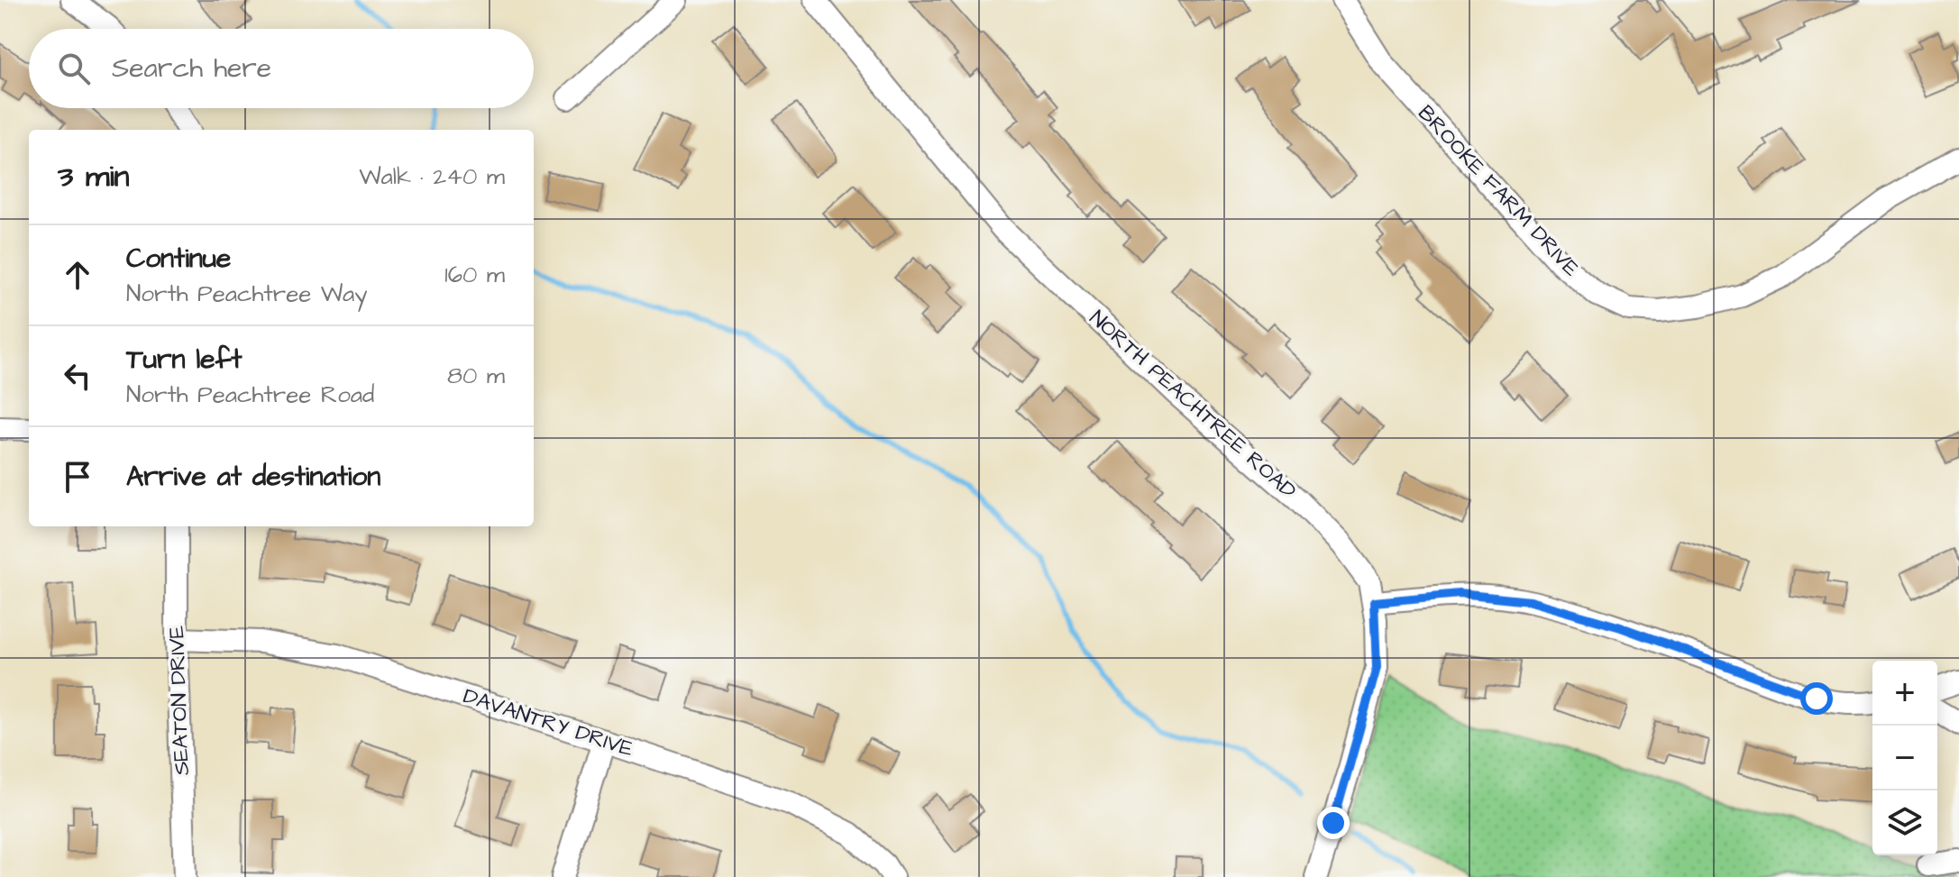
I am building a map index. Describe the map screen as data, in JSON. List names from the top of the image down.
{
  "streets": {
    "street": [
      "BROOKE FARM DRIVE",
      "NORTH PEACHTREE ROAD",
      "SEATON DRIVE",
      "DAVANTRY DRIVE"
    ]
  },
  "crossings": [
    ["SEATON DRIVE", "DAVANTRY DRIVE"]
  ],
  "page": {
    "search": "Search here",
    "heading": ["3 min", "Walk · 240 m"],
    "list": [
      ["Continue", "North Peachtree Way", "160 m"],
      ["Turn left", "North Peachtree Road", "80 m"],
      "Arrive at destination"
    ],
    "map_buttons": ["+", "−"]
  }
}
